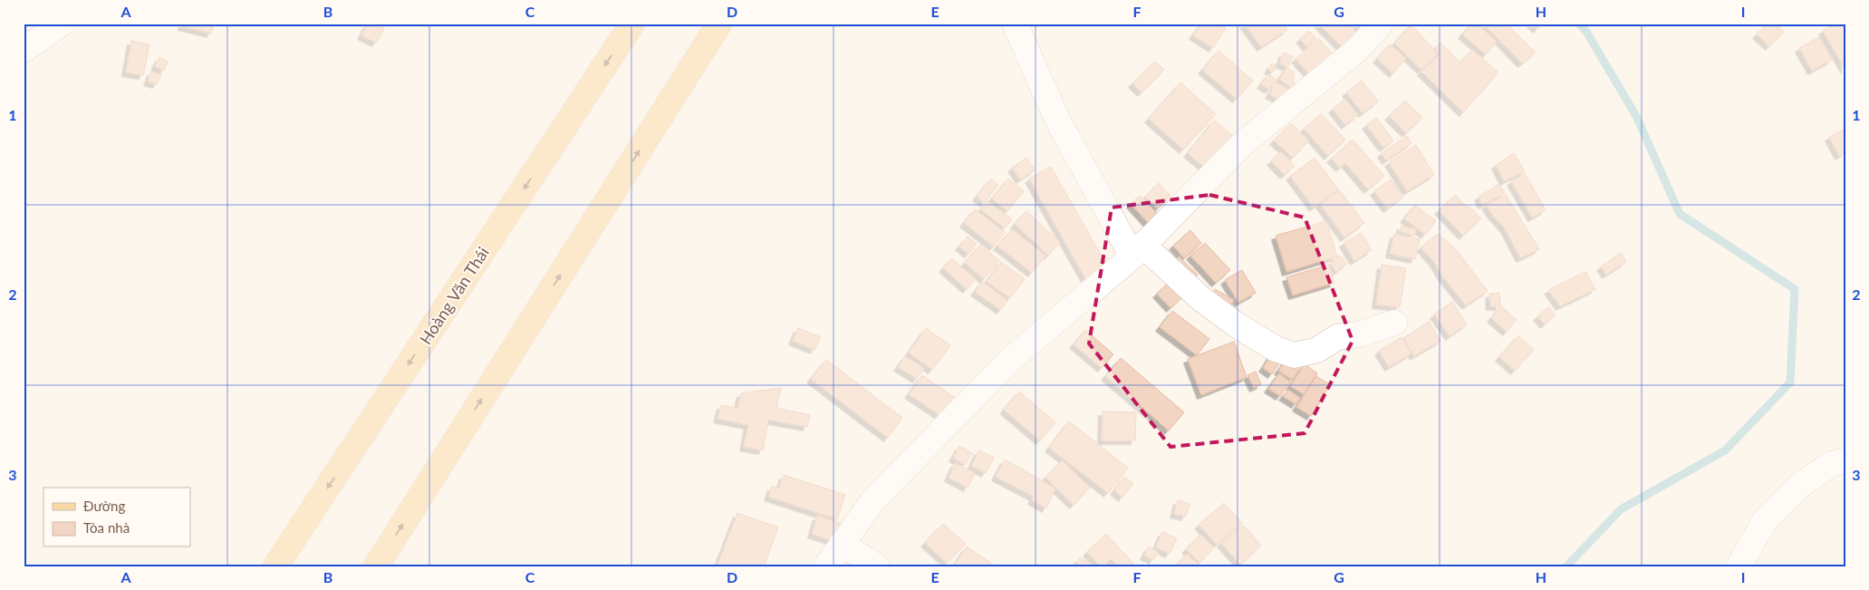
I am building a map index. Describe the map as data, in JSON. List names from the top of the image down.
{
  "streets": {
    "main road": ["Hoàng Văn Thái"]
  },
  "legend": ["Đường", "Tòa nhà"],
  "grid": {
    "columns": [
      "A",
      "B",
      "C",
      "D",
      "E",
      "F",
      "G",
      "H",
      "I"
    ],
    "rows": ["1", "2", "3"]
  }
}
